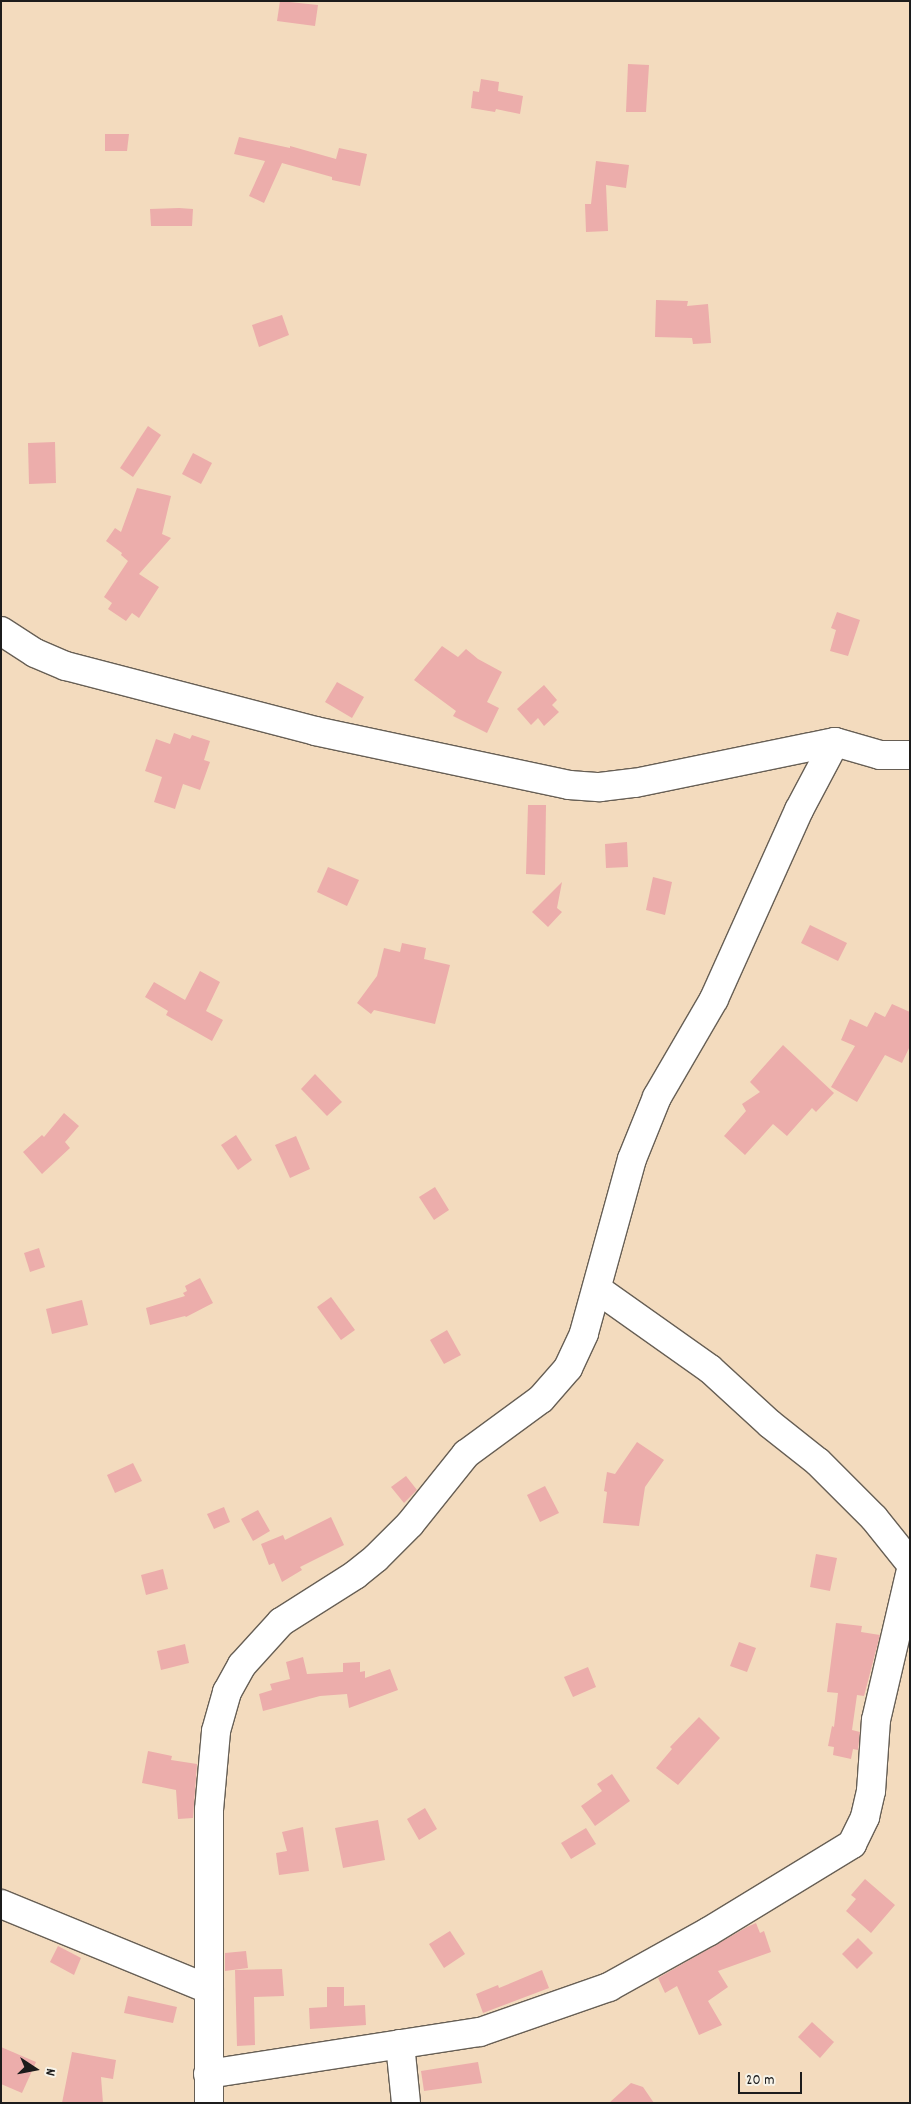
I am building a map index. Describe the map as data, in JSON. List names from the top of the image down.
{
  "scale_bar": "20 m",
  "north": "right"
}
